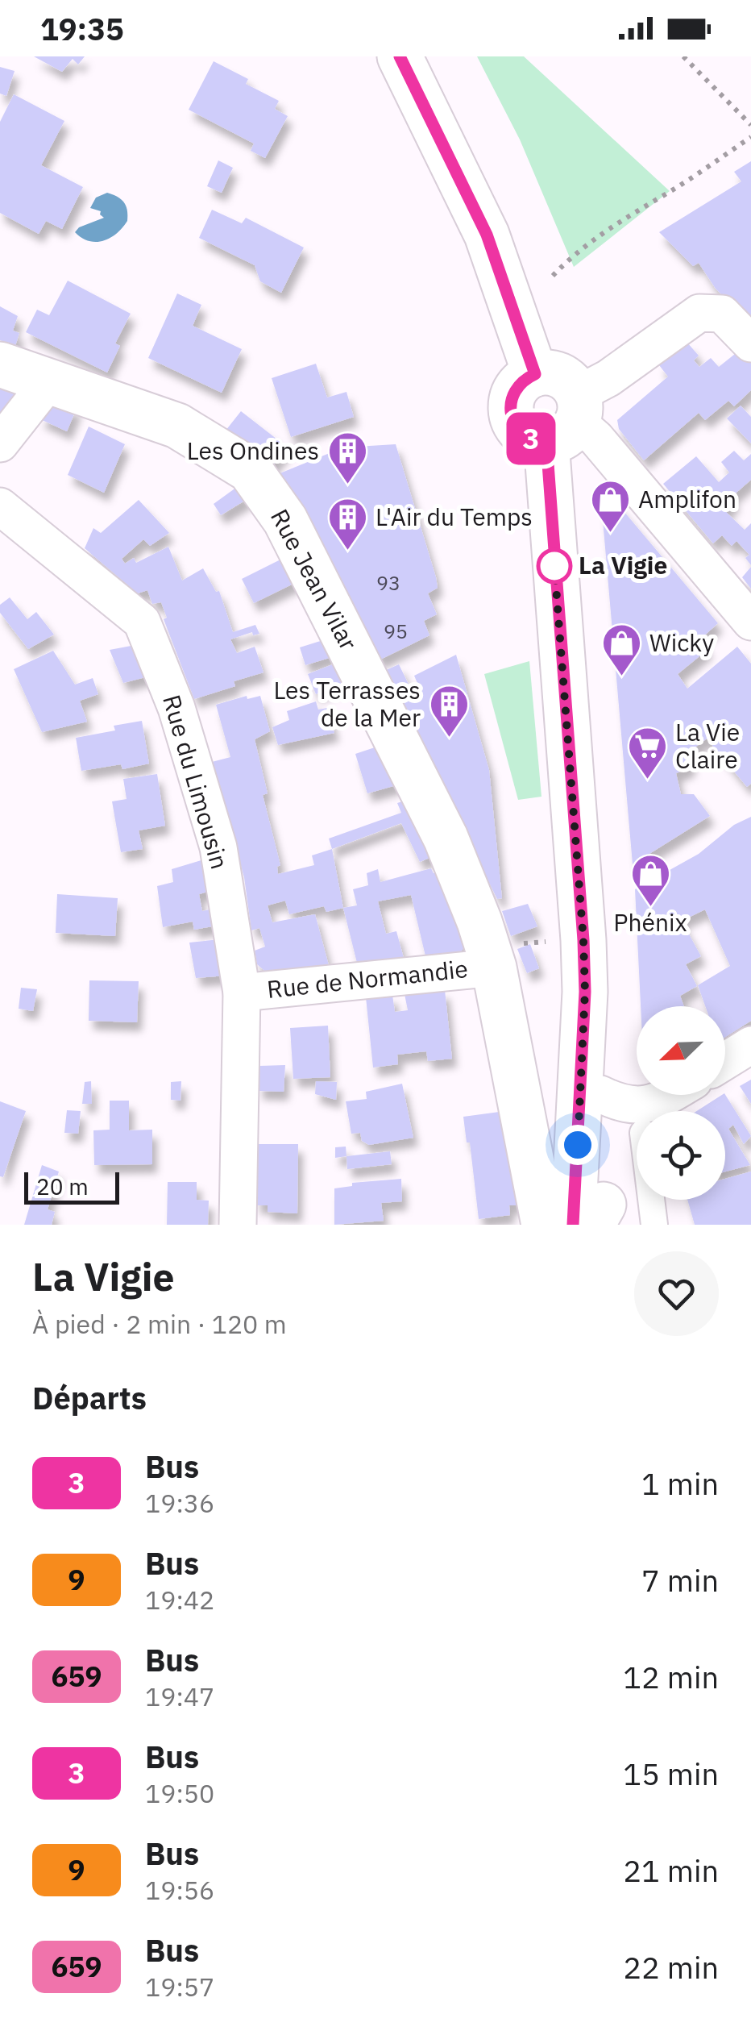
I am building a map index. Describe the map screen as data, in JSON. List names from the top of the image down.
{
  "streets": {
    "main road": ["Rue Jean Vilar"],
    "street": ["Rue du Limousin", "Rue de Normandie"]
  },
  "crossings": [
    ["Rue Jean Vilar", "Rue de Normandie"],
    ["Rue du Limousin", "Rue de Normandie"]
  ],
  "places": {
    "building": ["Les Ondines", "L'Air du Temps", "Les Terrasses de la Mer"],
    "shop": ["Amplifon", "Wicky", "Phénix"],
    "other": ["La Vigie"],
    "supermarket": ["La Vie Claire"]
  },
  "lines": ["bus line 3"],
  "house_numbers": ["93", "95"],
  "scale_bar": "20 m",
  "north": "bottom left",
  "page": {
    "status": "19:35",
    "on_map": "3",
    "scale": "20 m",
    "heading": [
      ["La Vigie", "À pied · 2 min · 120 m"],
      "Départs"
    ],
    "list": [
      {
        "mark": "3",
        "name": "Bus",
        "note": "19:36",
        "value": "1 min"
      },
      {
        "mark": "9",
        "name": "Bus",
        "note": "19:42",
        "value": "7 min"
      },
      {
        "mark": "659",
        "name": "Bus",
        "note": "19:47",
        "value": "12 min"
      },
      {
        "mark": "3",
        "name": "Bus",
        "note": "19:50",
        "value": "15 min"
      },
      {
        "mark": "9",
        "name": "Bus",
        "note": "19:56",
        "value": "21 min"
      },
      {
        "mark": "659",
        "name": "Bus",
        "note": "19:57",
        "value": "22 min"
      }
    ]
  }
}
